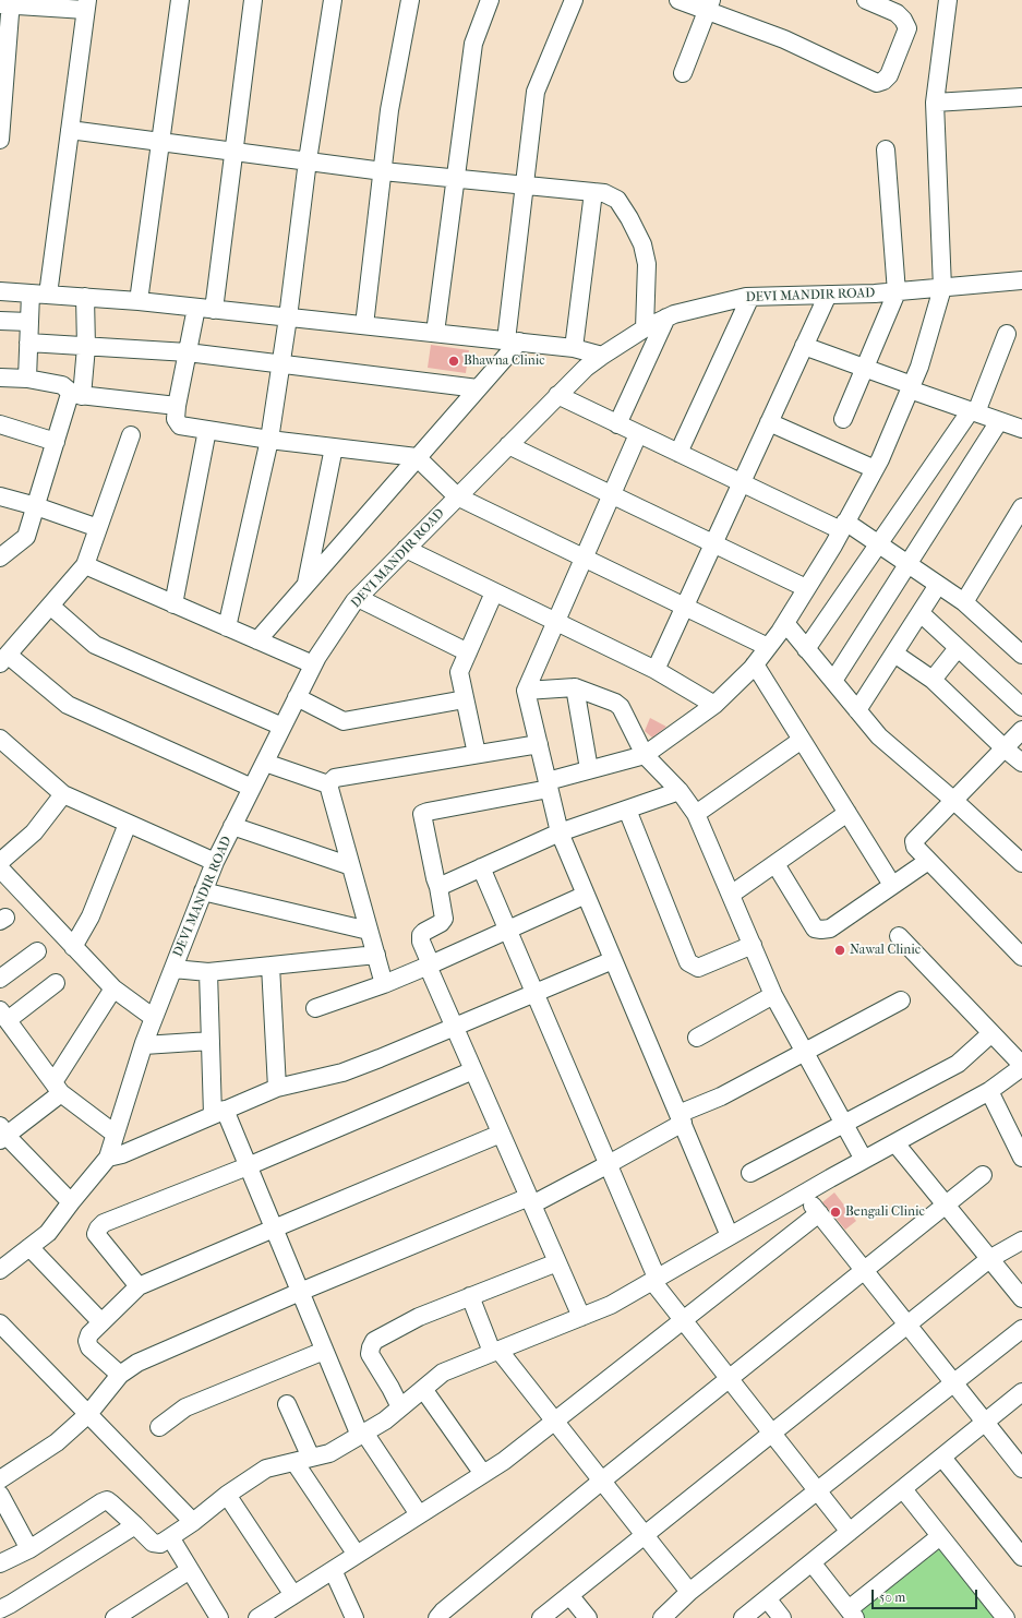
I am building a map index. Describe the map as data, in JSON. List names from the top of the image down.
{
  "streets": {
    "street": ["DEVI MANDIR ROAD"]
  },
  "places": ["Bhawna Clinic", "Nawal Clinic", "Bengali Clinic"],
  "scale_bar": "50 m"
}
